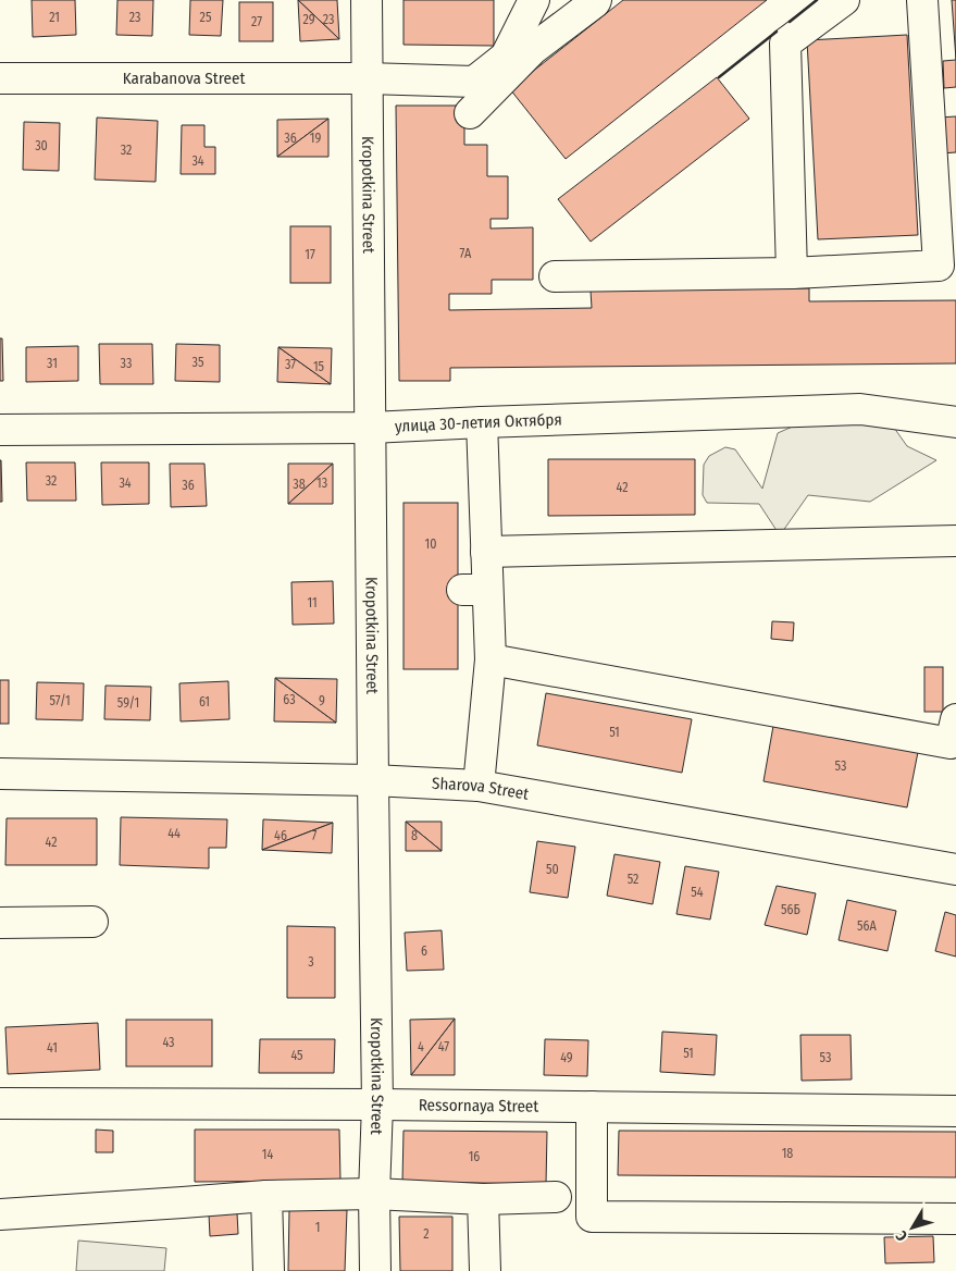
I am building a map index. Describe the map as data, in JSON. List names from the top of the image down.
{
  "streets": {
    "street": [
      "Karabanova Street",
      "Kropotkina Street",
      "улица 30-летия Октября",
      "Sharova Street",
      "Ressornaya Street"
    ]
  },
  "crossings": [
    ["Karabanova Street", "Kropotkina Street"],
    ["Kropotkina Street", "улица 30-летия Октября"],
    ["Kropotkina Street", "Sharova Street"],
    ["Kropotkina Street", "Ressornaya Street"]
  ],
  "house_numbers": [
    "21",
    "23",
    "25",
    "29",
    "23",
    "27",
    "36",
    "19",
    "30",
    "32",
    "34",
    "7А",
    "17",
    "35",
    "31",
    "33",
    "37",
    "15",
    "32",
    "34",
    "13",
    "38",
    "36",
    "42",
    "10",
    "11",
    "63",
    "57/1",
    "9",
    "61",
    "59/1",
    "51",
    "53",
    "44",
    "46",
    "7",
    "8",
    "42",
    "50",
    "52",
    "54",
    "56Б",
    "56А",
    "6",
    "3",
    "43",
    "4",
    "47",
    "41",
    "51",
    "45",
    "49",
    "53",
    "18",
    "14",
    "16",
    "1",
    "2"
  ],
  "north": "bottom left"
}
